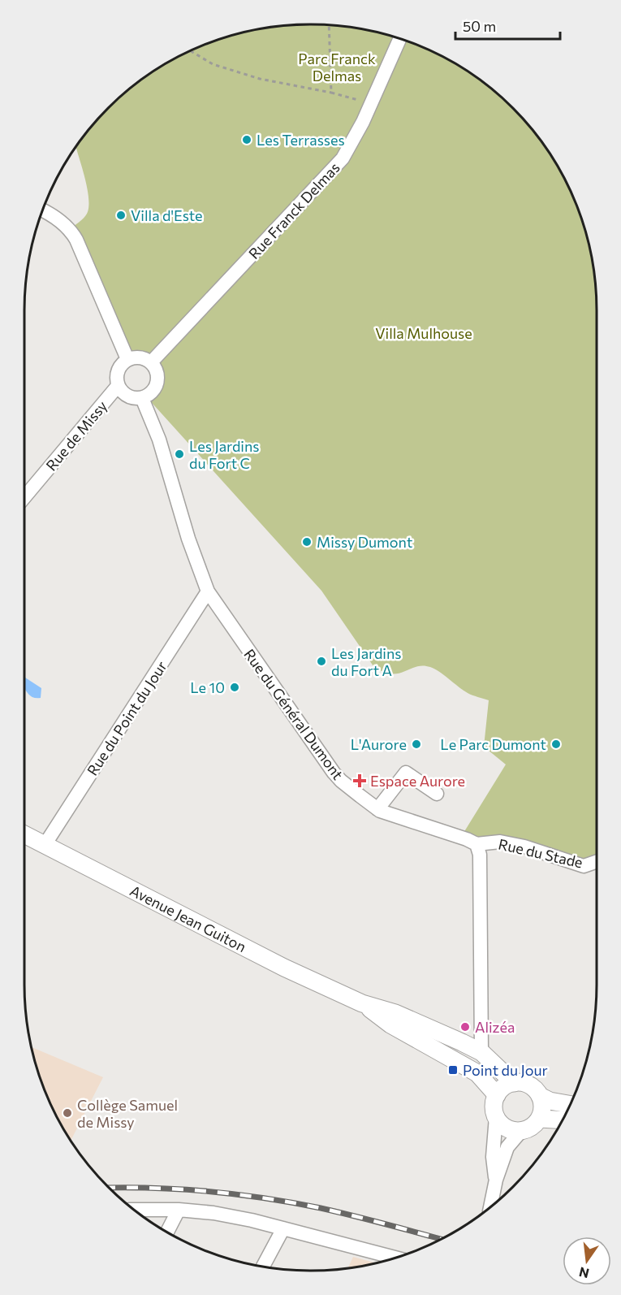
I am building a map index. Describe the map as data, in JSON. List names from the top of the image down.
{
  "streets": {
    "main road": ["Avenue Jean Guiton"],
    "street": [
      "Rue Franck Delmas",
      "Rue de Missy",
      "Rue du Général Dumont",
      "Rue du Point du Jour",
      "Rue du Stade"
    ]
  },
  "crossings": [
    ["Rue Franck Delmas", "Rue de Missy"],
    ["Rue Franck Delmas", "Rue du Général Dumont"],
    ["Rue de Missy", "Rue du Général Dumont"],
    ["Rue du Général Dumont", "Rue du Point du Jour"],
    ["Rue du Général Dumont", "Rue du Stade"],
    ["Rue du Point du Jour", "Avenue Jean Guiton"]
  ],
  "parks": ["Parc Franck Delmas", "Villa Mulhouse"],
  "places": {
    "other": [
      "Les Terrasses",
      "Villa d'Este",
      "Les Jardins du Fort C",
      "Missy Dumont",
      "Les Jardins du Fort A",
      "Le 10",
      "L'Aurore",
      "Le Parc Dumont",
      "Alizéa",
      "Collège Samuel de Missy"
    ],
    "health": ["Espace Aurore"],
    "transit": ["Point du Jour"]
  },
  "scale_bar": "50 m",
  "north": "bottom"
}
